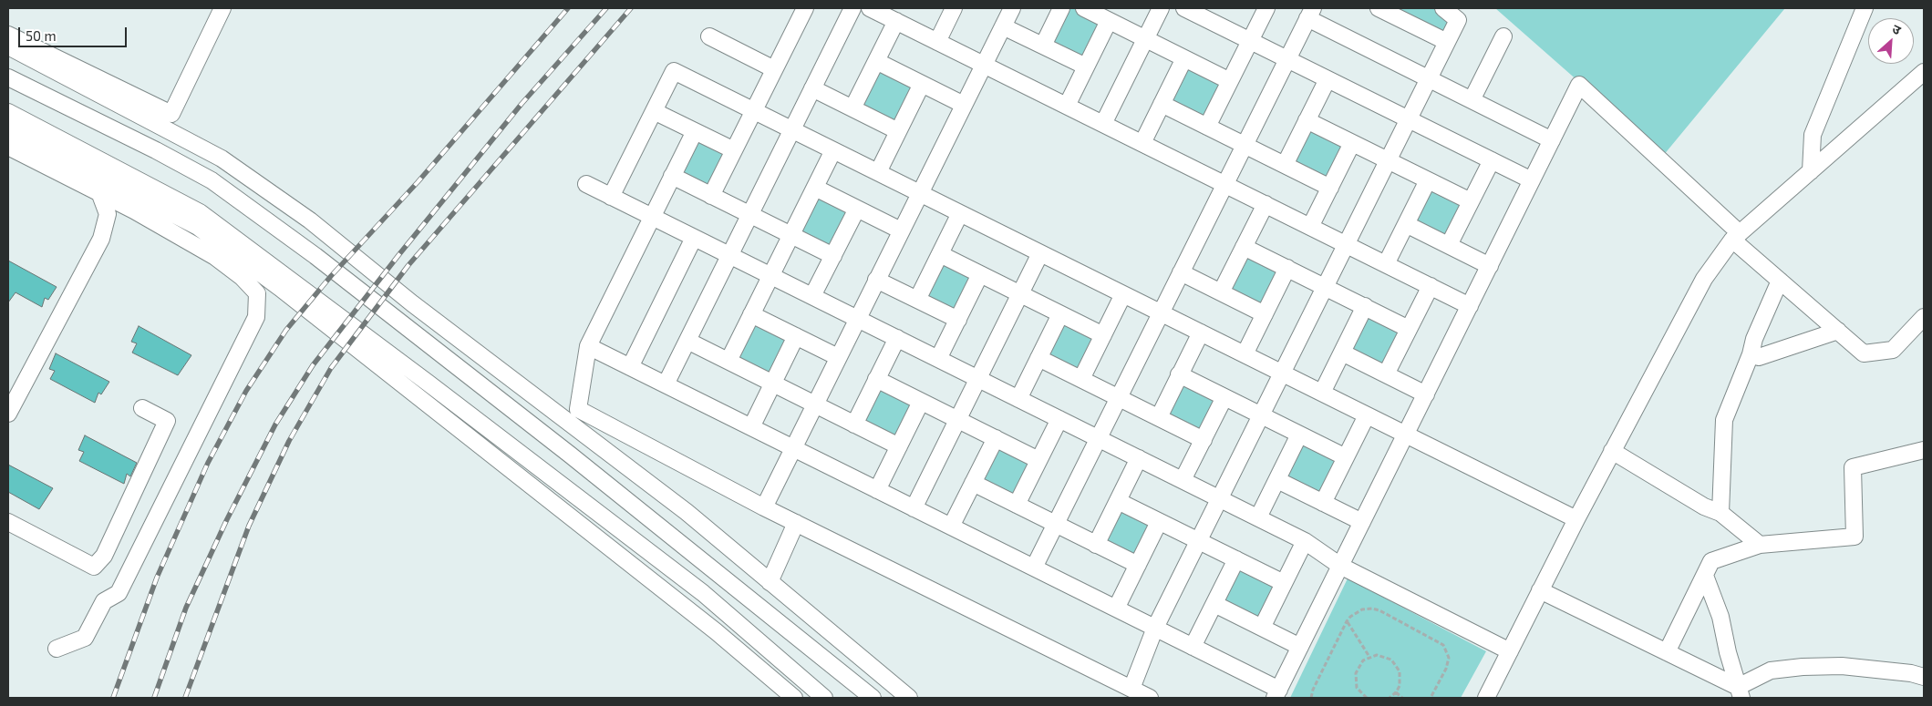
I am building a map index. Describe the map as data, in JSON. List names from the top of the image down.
{
  "scale_bar": "50 m",
  "north": "top right"
}
